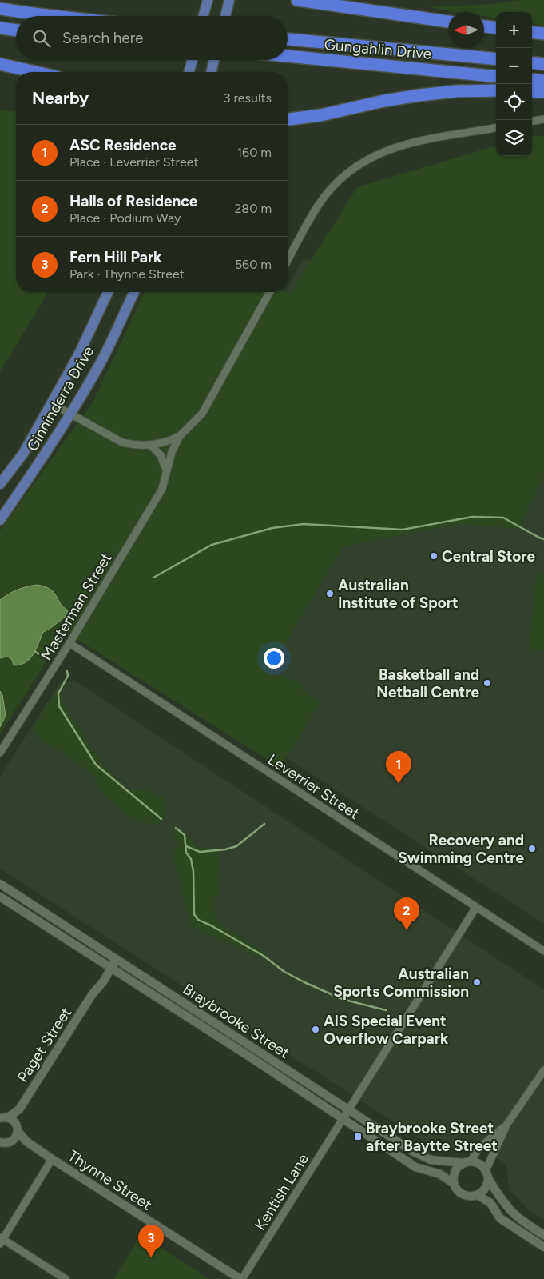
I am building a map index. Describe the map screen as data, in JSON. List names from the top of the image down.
{
  "streets": {
    "highway": ["Gungahlin Drive"],
    "main road": ["Ginninderra Drive"],
    "street": [
      "Masterman Street",
      "Leverrier Street",
      "Braybrooke Street",
      "Paget Street",
      "Thynne Street",
      "Kentish Lane"
    ]
  },
  "crossings": [
    ["Masterman Street", "Leverrier Street"],
    ["Leverrier Street", "Kentish Lane"],
    ["Braybrooke Street", "Paget Street"],
    ["Braybrooke Street", "Kentish Lane"],
    ["Paget Street", "Thynne Street"],
    ["Thynne Street", "Kentish Lane"]
  ],
  "places": {
    "other": [
      "Central Store",
      "Australian Institute of Sport",
      "Basketball and Netball Centre",
      "Recovery and Swimming Centre",
      "Australian Sports Commission",
      "AIS Special Event Overflow Carpark"
    ],
    "transit": ["Braybrooke Street after Baytte Street"]
  },
  "north": "left",
  "page": {
    "map_buttons": ["+", "−"],
    "search": "Search here",
    "heading": ["Nearby", "3 results"],
    "list": [
      {
        "mark": "1",
        "name": "ASC Residence",
        "note": "Place · Leverrier Street",
        "value": "160 m"
      },
      {
        "mark": "2",
        "name": "Halls of Residence",
        "note": "Place · Podium Way",
        "value": "280 m"
      },
      {
        "mark": "3",
        "name": "Fern Hill Park",
        "note": "Park · Thynne Street",
        "value": "560 m"
      }
    ],
    "pins": ["1", "2", "3"]
  }
}
